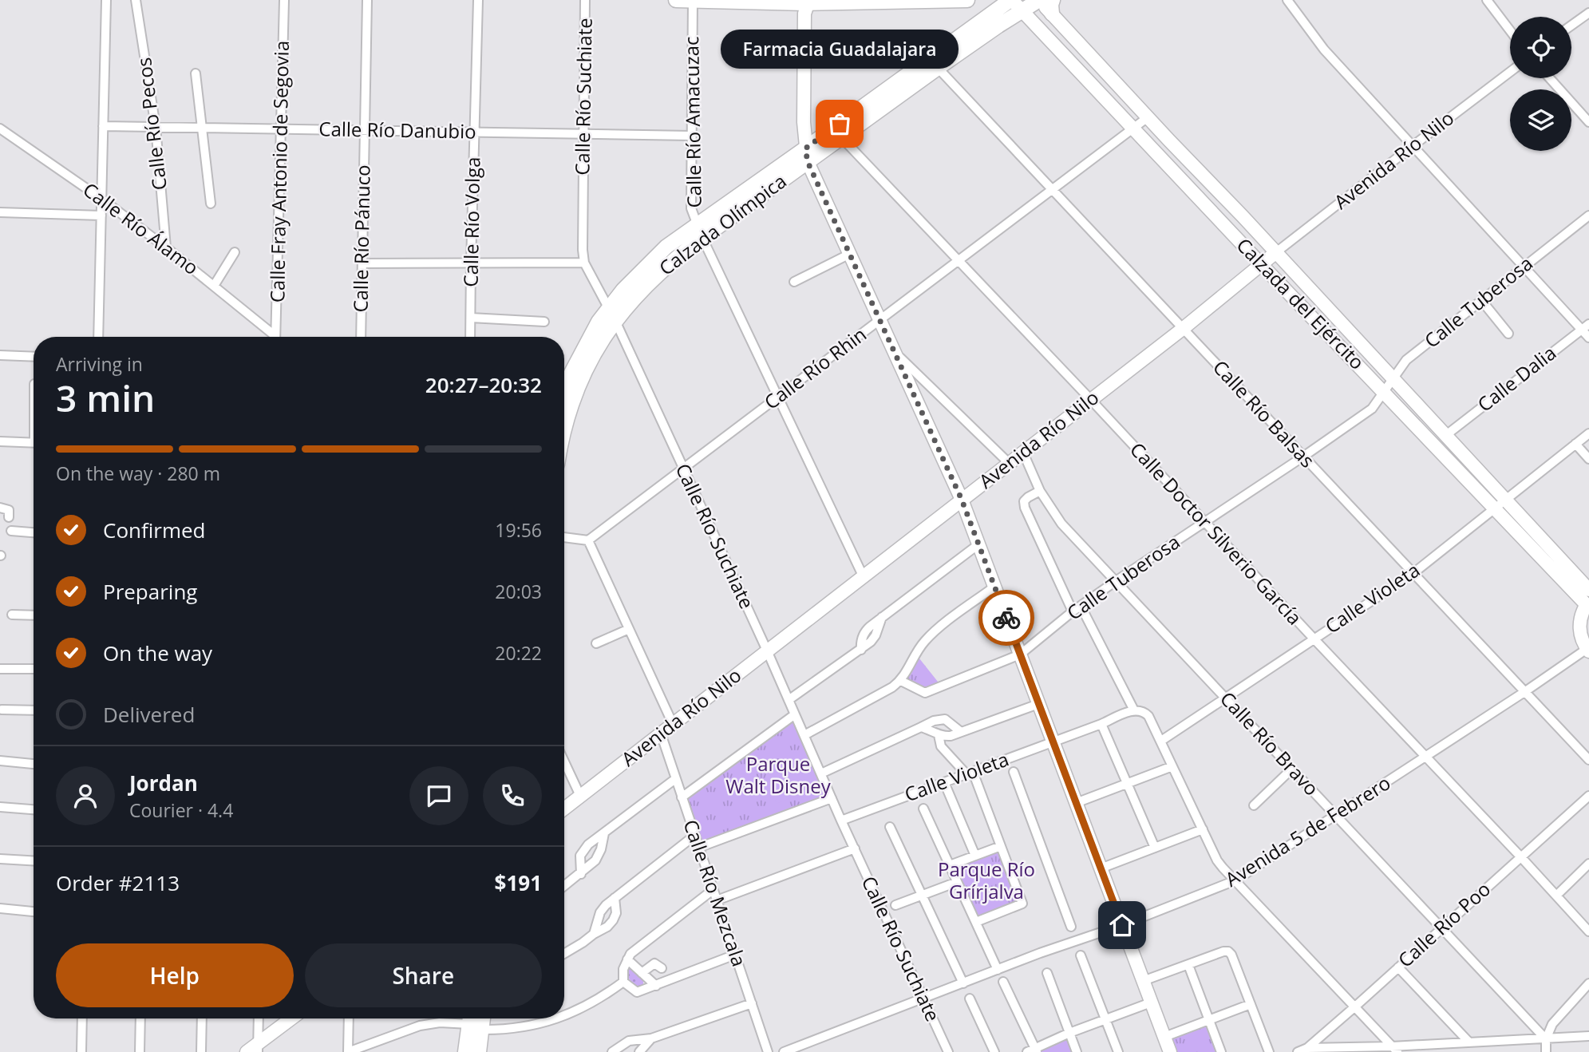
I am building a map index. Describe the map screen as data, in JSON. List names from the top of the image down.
{
  "streets": {
    "main road": ["Calzada Olímpica"],
    "street": [
      "Calle Río Suchiate",
      "Calle Río Amacuzac",
      "Calle Río Pecos",
      "Calle Río Danubio",
      "Avenida Río Nilo",
      "Calle Fray Antonio de Segovia",
      "Calle Río Volga",
      "Calle Río Álamo",
      "Calle Río Pánuco",
      "Calle Tuberosa",
      "Calzada del Ejército",
      "Calle Río Rhin",
      "Calle Dalia",
      "Calle Río Balsas",
      "Calle Doctor Silverio García",
      "Calle Violeta",
      "Calle Río Bravo",
      "Avenida 5 de Febrero",
      "Calle Río Mezcala",
      "Calle Río Poo"
    ]
  },
  "crossings": [
    ["Calle Río Suchiate", "Calle Río Danubio"],
    ["Calle Río Suchiate", "Avenida Río Nilo"],
    ["Calle Río Suchiate", "Calzada Olímpica"],
    ["Calle Río Suchiate", "Calle Río Rhin"],
    ["Calle Río Suchiate", "Calle Violeta"],
    ["Calle Río Suchiate", "Avenida 5 de Febrero"],
    ["Calle Río Amacuzac", "Calle Río Danubio"],
    ["Calle Río Amacuzac", "Avenida Río Nilo"],
    ["Calle Río Amacuzac", "Calzada Olímpica"],
    ["Calle Río Amacuzac", "Calle Río Rhin"],
    ["Calle Río Pecos", "Calle Río Danubio"],
    ["Calle Río Pecos", "Calle Río Álamo"],
    ["Calle Río Danubio", "Calle Fray Antonio de Segovia"],
    ["Calle Río Danubio", "Calle Río Volga"],
    ["Calle Río Danubio", "Calle Río Pánuco"],
    ["Avenida Río Nilo", "Calzada del Ejército"],
    ["Avenida Río Nilo", "Calle Río Balsas"],
    ["Avenida Río Nilo", "Calle Doctor Silverio García"],
    ["Avenida Río Nilo", "Calle Río Bravo"],
    ["Avenida Río Nilo", "Calle Río Mezcala"],
    ["Calzada Olímpica", "Calzada del Ejército"],
    ["Calzada Olímpica", "Calle Río Balsas"],
    ["Calzada Olímpica", "Calle Doctor Silverio García"],
    ["Calle Tuberosa", "Calzada del Ejército"],
    ["Calle Tuberosa", "Calle Río Balsas"],
    ["Calle Tuberosa", "Calle Doctor Silverio García"],
    ["Calle Tuberosa", "Calle Río Bravo"],
    ["Calzada del Ejército", "Calle Río Rhin"],
    ["Calzada del Ejército", "Calle Dalia"],
    ["Calzada del Ejército", "Calle Violeta"],
    ["Calle Río Rhin", "Calle Río Balsas"],
    ["Calle Río Rhin", "Calle Doctor Silverio García"],
    ["Calle Río Balsas", "Calle Violeta"],
    ["Calle Río Balsas", "Avenida 5 de Febrero"],
    ["Calle Doctor Silverio García", "Calle Violeta"],
    ["Calle Doctor Silverio García", "Avenida 5 de Febrero"],
    ["Calle Doctor Silverio García", "Calle Río Poo"],
    ["Calle Violeta", "Calle Río Bravo"],
    ["Calle Río Bravo", "Avenida 5 de Febrero"],
    ["Calle Río Bravo", "Calle Río Poo"]
  ],
  "parks": ["Parque Walt Disney", "Parque Río Grírjalva"],
  "places": ["Farmacia Guadalajara"],
  "page": {
    "bubble": "Farmacia Guadalajara",
    "heading": ["3 min", "Arriving in", "20:27–20:32"],
    "panel": [
      "Jordan",
      "Courier · 4.4",
      "Order #2113",
      "$191"
    ],
    "bar": "On the way · 280 m",
    "list": [
      ["Confirmed", "19:56"],
      ["Preparing", "20:03"],
      ["On the way", "20:22"],
      "Delivered"
    ],
    "buttons": ["Help", "Share"]
  }
}
